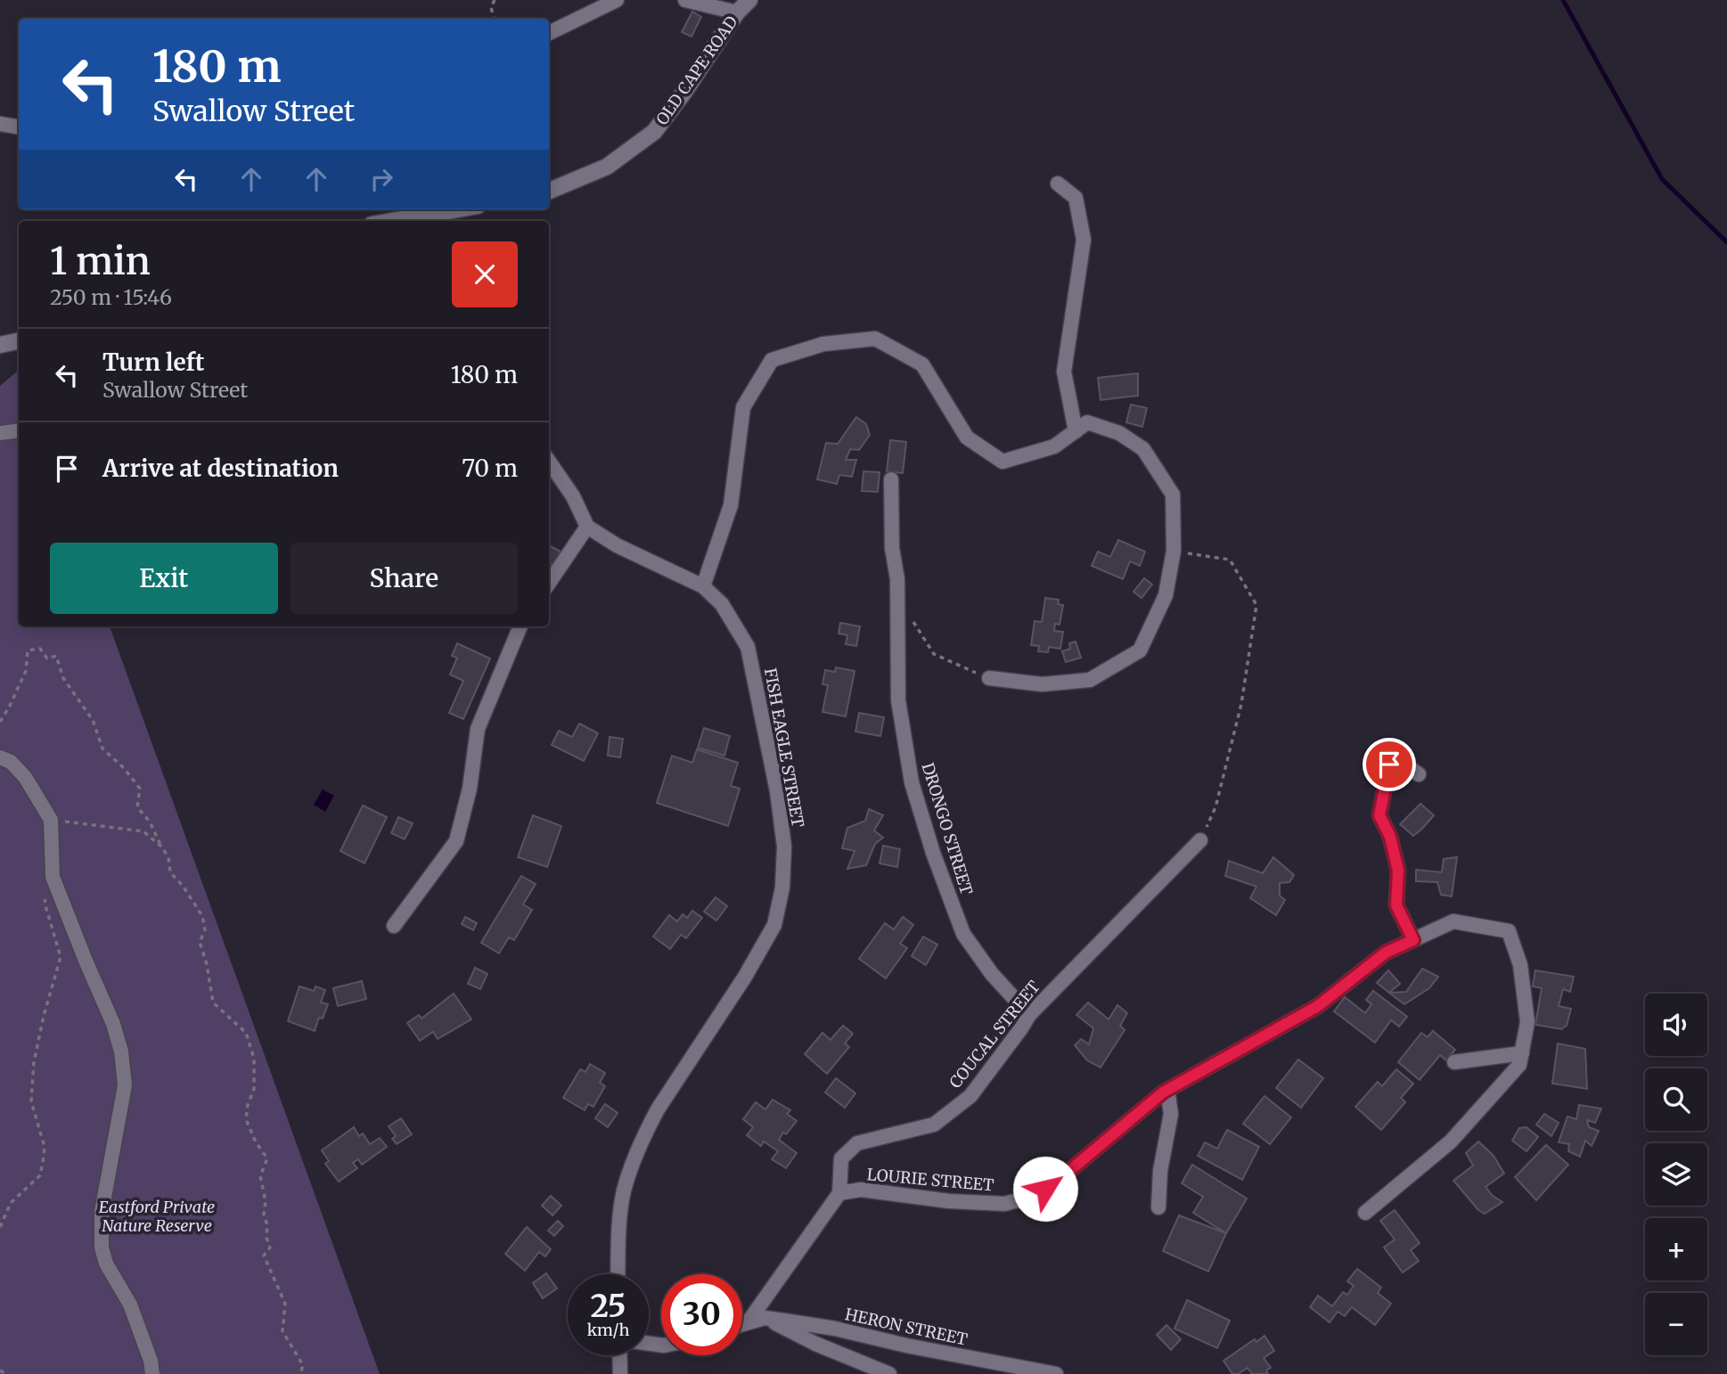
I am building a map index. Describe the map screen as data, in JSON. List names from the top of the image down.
{
  "streets": {
    "street": [
      "OLD CAPE ROAD",
      "FISH EAGLE STREET",
      "DRONGO STREET",
      "COUCAL STREET",
      "LOURIE STREET",
      "HERON STREET"
    ]
  },
  "crossings": [
    ["DRONGO STREET", "COUCAL STREET"],
    ["COUCAL STREET", "LOURIE STREET"]
  ],
  "parks": ["Eastford Private Nature Reserve"],
  "page": {
    "turn": ["180 m", "Swallow Street"],
    "heading": ["1 min", "250 m · 15:46"],
    "list": [
      {
        "name": "Turn left",
        "note": "Swallow Street",
        "value": "180 m"
      },
      {
        "name": "Arrive at destination",
        "value": "70 m"
      }
    ],
    "buttons": ["Exit", "Share"],
    "map_buttons": ["+", "−"],
    "speed": "25 km/h",
    "limit": "30"
  }
}
